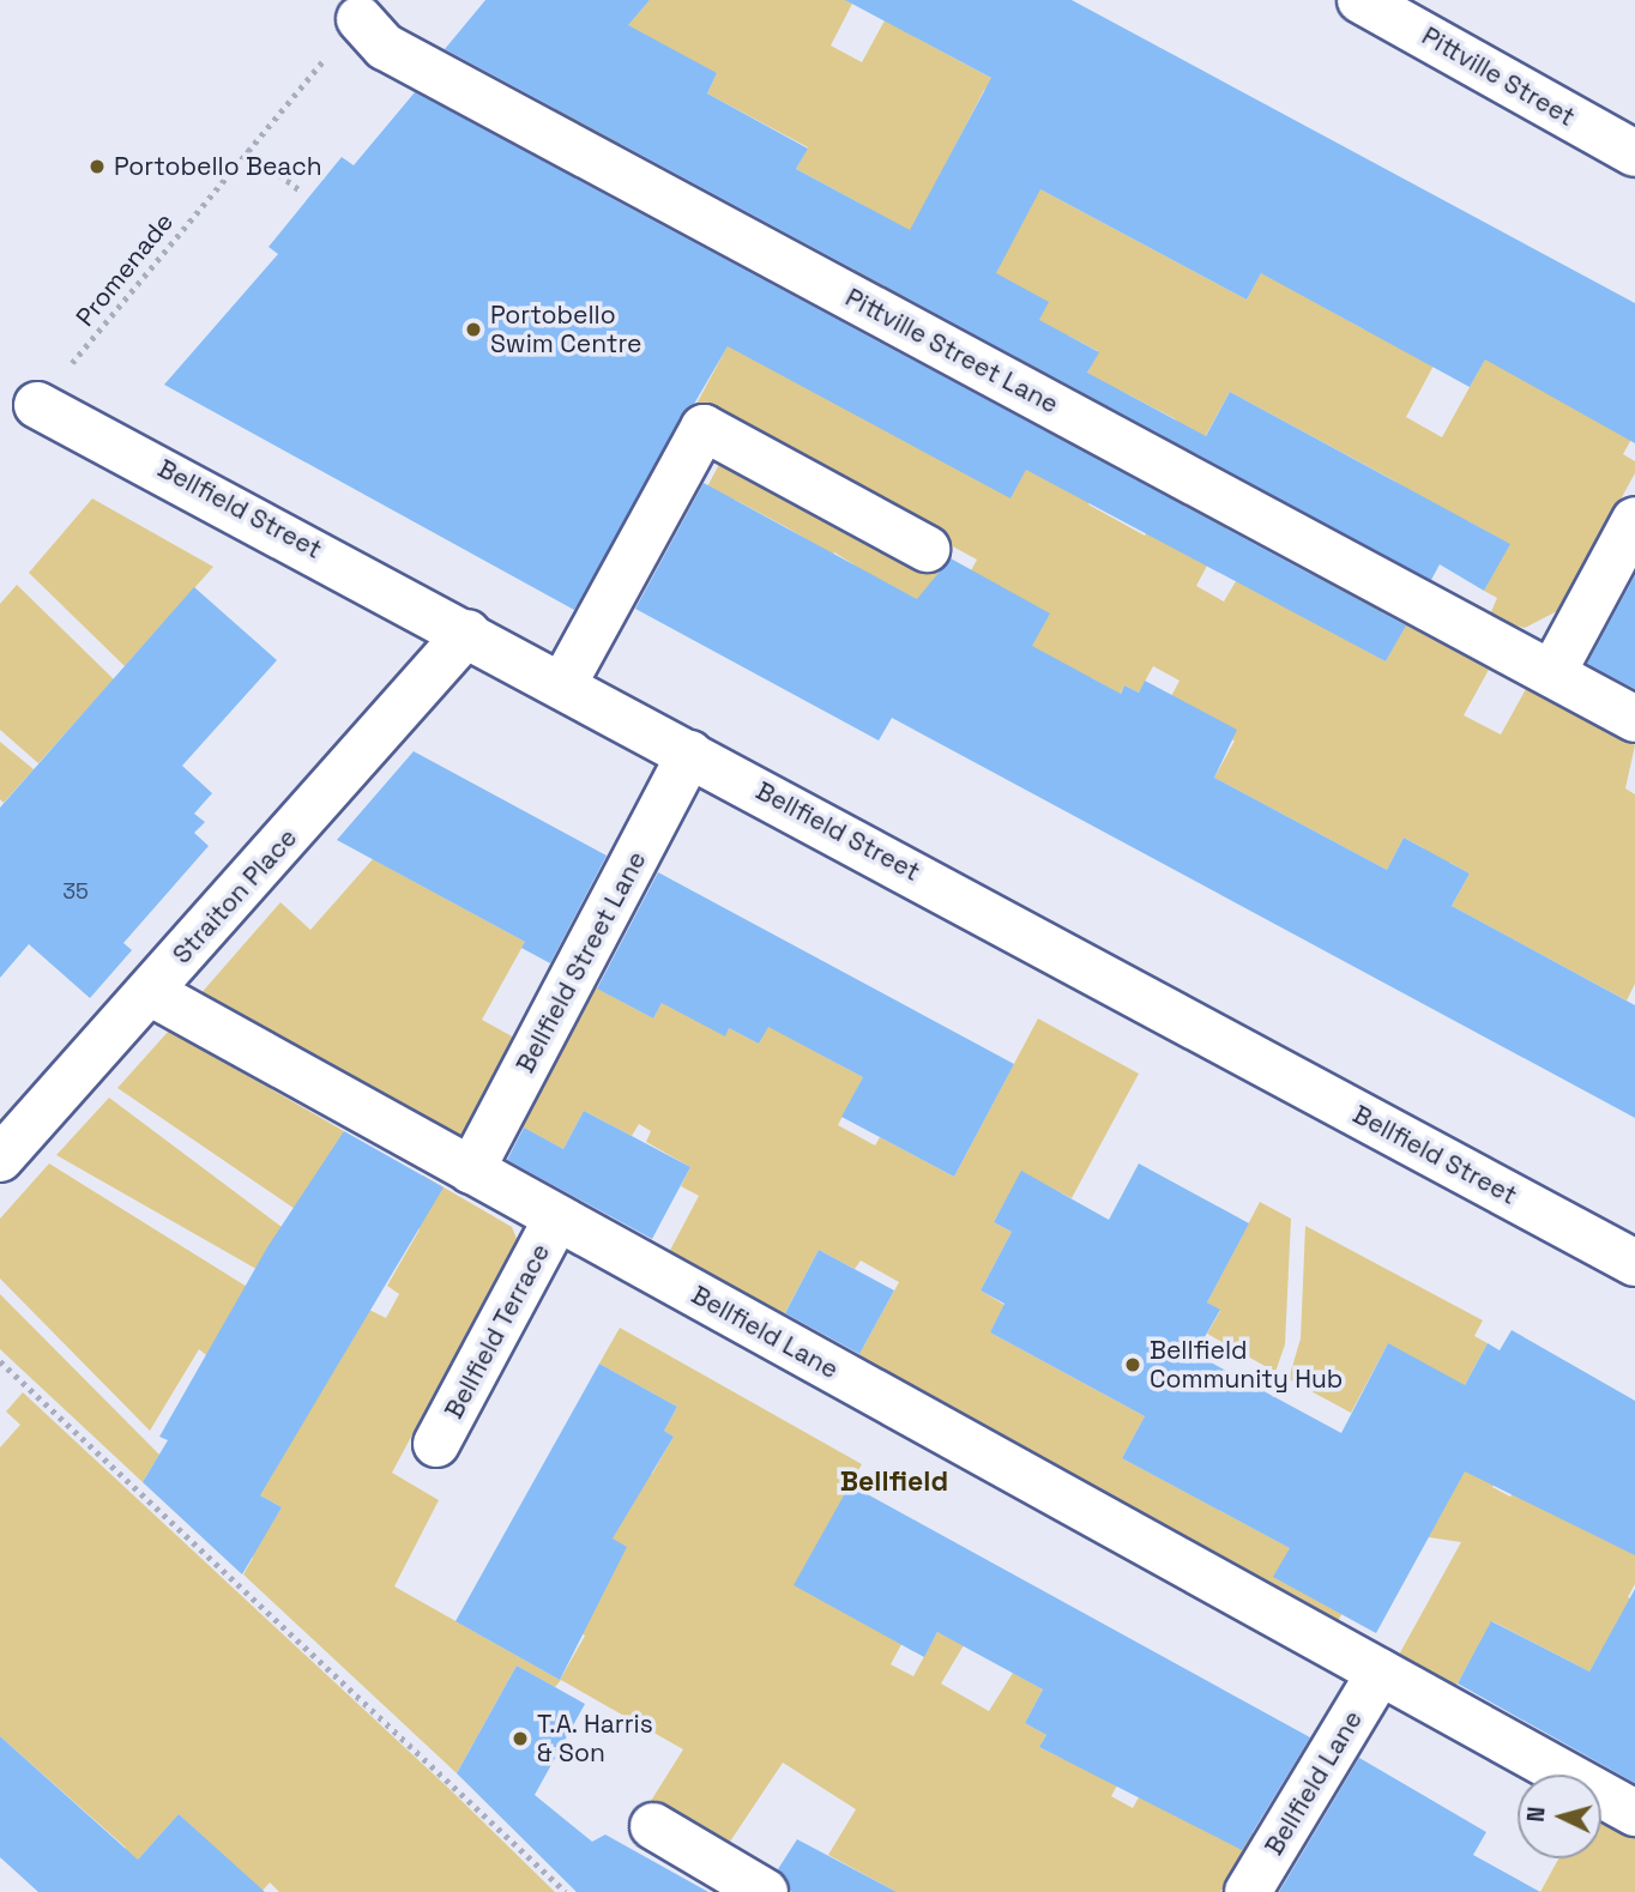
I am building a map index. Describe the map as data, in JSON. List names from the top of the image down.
{
  "streets": {
    "street": [
      "Pittville Street",
      "Pittville Street Lane",
      "Bellfield Street",
      "Straiton Place",
      "Bellfield Street Lane",
      "Bellfield Terrace",
      "Bellfield Lane"
    ],
    "path": ["Promenade"]
  },
  "crossings": [
    ["Promenade", "Pittville Street Lane"],
    ["Promenade", "Bellfield Street"],
    ["Bellfield Street", "Straiton Place"],
    ["Bellfield Street", "Bellfield Street Lane"],
    ["Straiton Place", "Bellfield Lane"],
    ["Bellfield Street Lane", "Bellfield Lane"],
    ["Bellfield Terrace", "Bellfield Lane"]
  ],
  "districts": ["Bellfield"],
  "places": [
    "Portobello Beach",
    "Portobello Swim Centre",
    "Bellfield Community Hub",
    "T.A. Harris & Son"
  ],
  "house_numbers": ["35"],
  "north": "left"
}
